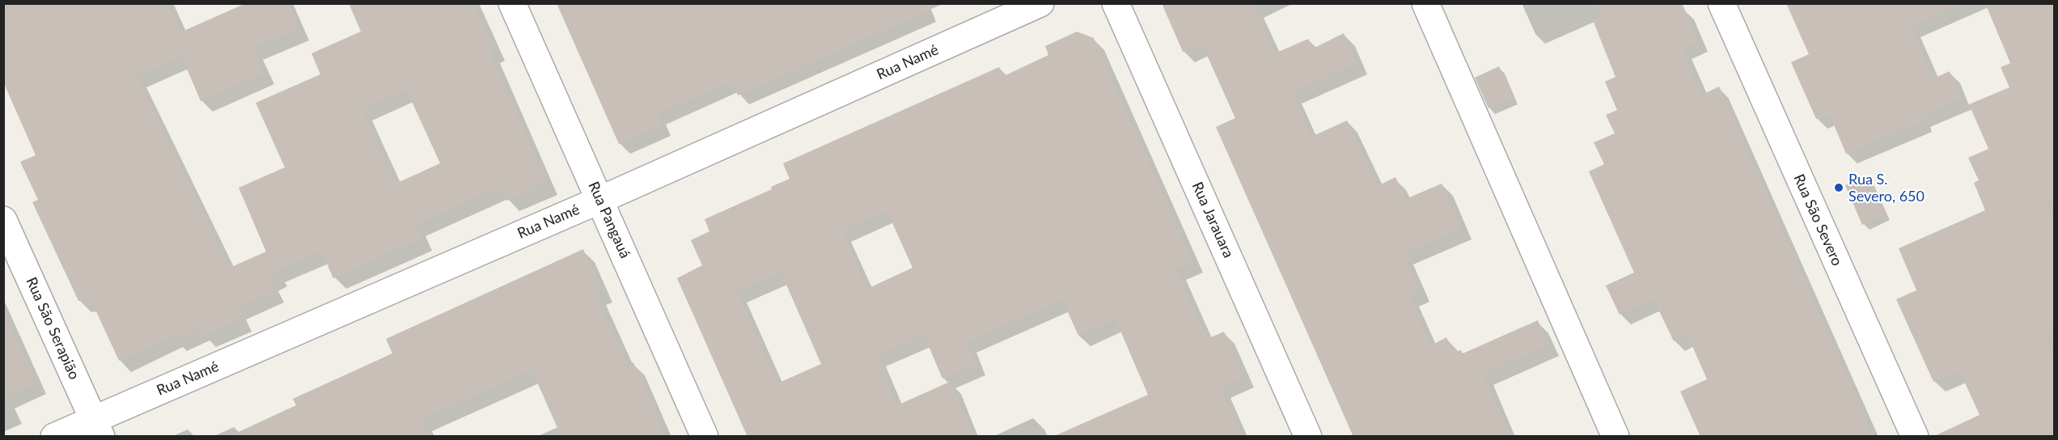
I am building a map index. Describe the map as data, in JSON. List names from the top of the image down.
{
  "streets": {
    "street": [
      "Rua Namé",
      "Rua Pangauá",
      "Rua Jarauara",
      "Rua São Severo",
      "Rua São Serapião"
    ]
  },
  "crossings": [
    ["Rua Namé", "Rua Pangauá"],
    ["Rua Namé", "Rua São Serapião"]
  ],
  "places": ["Rua S. Severo, 650"]
}
